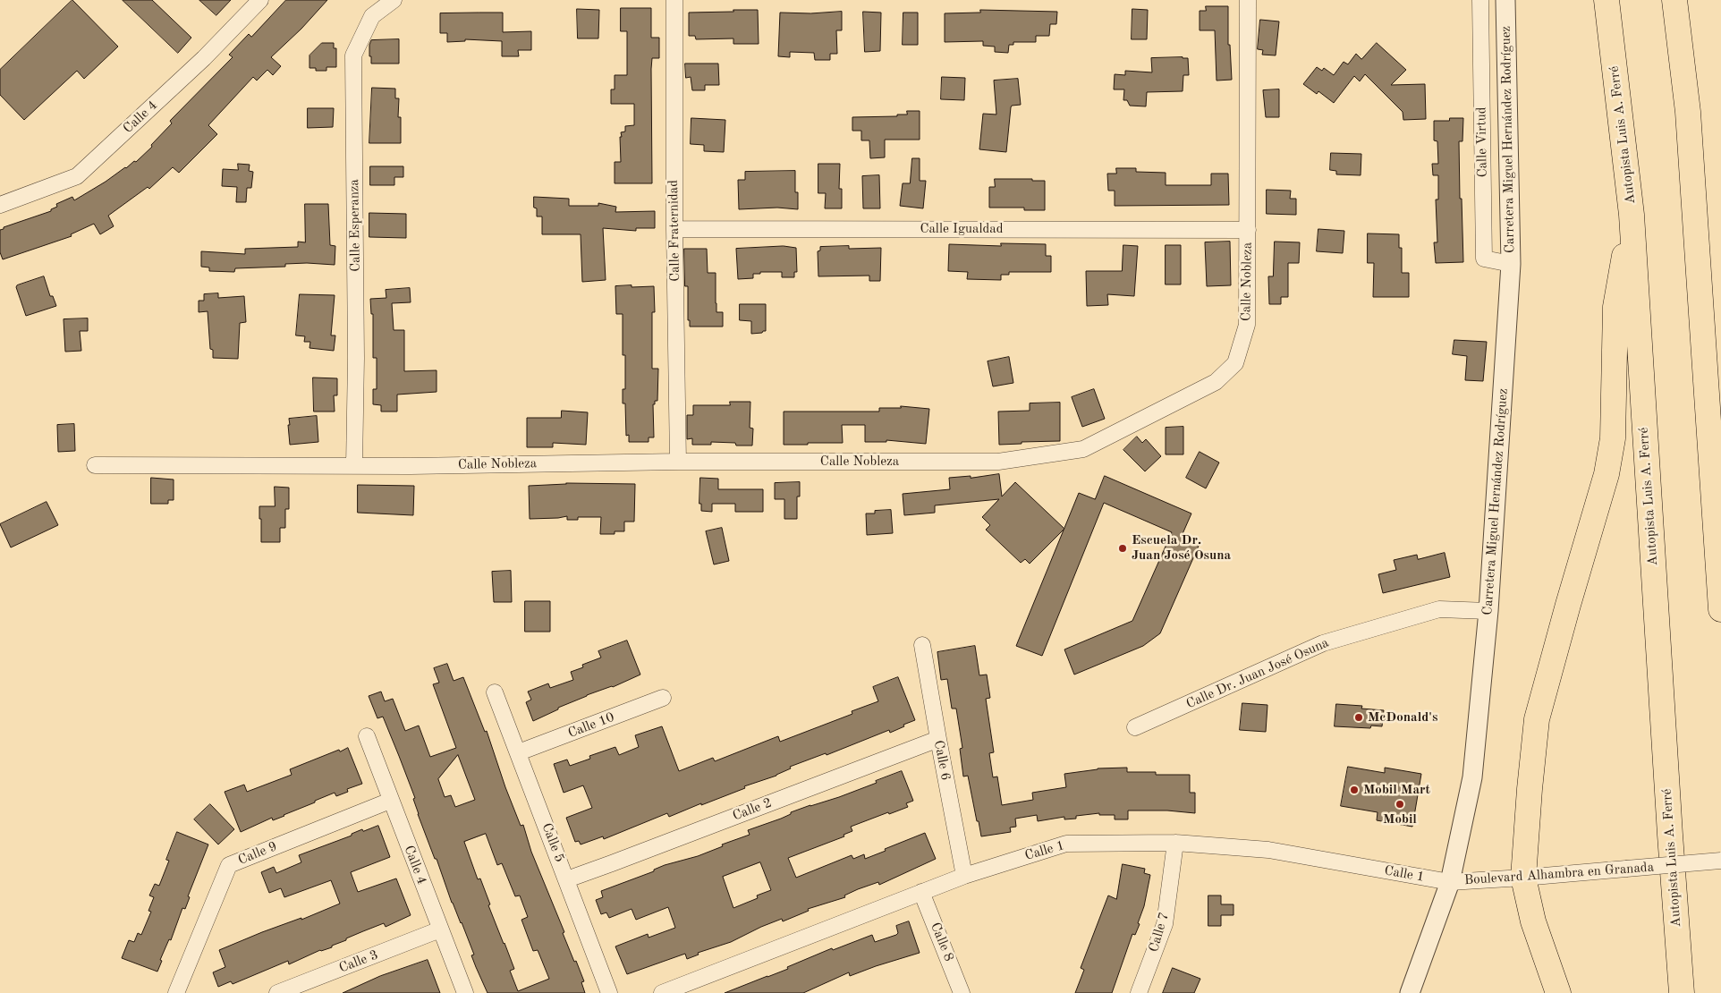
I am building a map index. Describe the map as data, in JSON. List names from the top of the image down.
{
  "streets": {
    "highway": ["Autopista Luis A. Ferré"],
    "street": [
      "Calle 4",
      "Carretera Miguel Hernández Rodríguez",
      "Calle Virtud",
      "Calle Esperanza",
      "Calle Igualdad",
      "Calle Fraternidad",
      "Calle Nobleza",
      "Calle Dr. Juan José Osuna",
      "Calle 10",
      "Calle 6",
      "Calle 2",
      "Calle 5",
      "Calle 1",
      "Calle 9",
      "Boulevard Alhambra en Granada",
      "Calle 7",
      "Calle 8",
      "Calle 3"
    ]
  },
  "crossings": [
    ["Calle 4", "Calle 9"],
    ["Calle 4", "Calle 3"],
    ["Carretera Miguel Hernández Rodríguez", "Calle Virtud"],
    ["Carretera Miguel Hernández Rodríguez", "Calle Dr. Juan José Osuna"],
    ["Carretera Miguel Hernández Rodríguez", "Calle 1"],
    ["Carretera Miguel Hernández Rodríguez", "Boulevard Alhambra en Granada"],
    ["Calle Esperanza", "Calle Nobleza"],
    ["Calle Igualdad", "Calle Fraternidad"],
    ["Calle Igualdad", "Calle Nobleza"],
    ["Calle Fraternidad", "Calle Nobleza"],
    ["Calle 10", "Calle 5"],
    ["Calle 6", "Calle 2"],
    ["Calle 6", "Calle 1"],
    ["Calle 2", "Calle 5"],
    ["Calle 1", "Boulevard Alhambra en Granada"],
    ["Calle 1", "Calle 7"],
    ["Calle 1", "Calle 8"]
  ],
  "places": [
    "Escuela Dr. Juan José Osuna",
    "McDonald's",
    "Mobil Mart",
    "Mobil"
  ]
}
